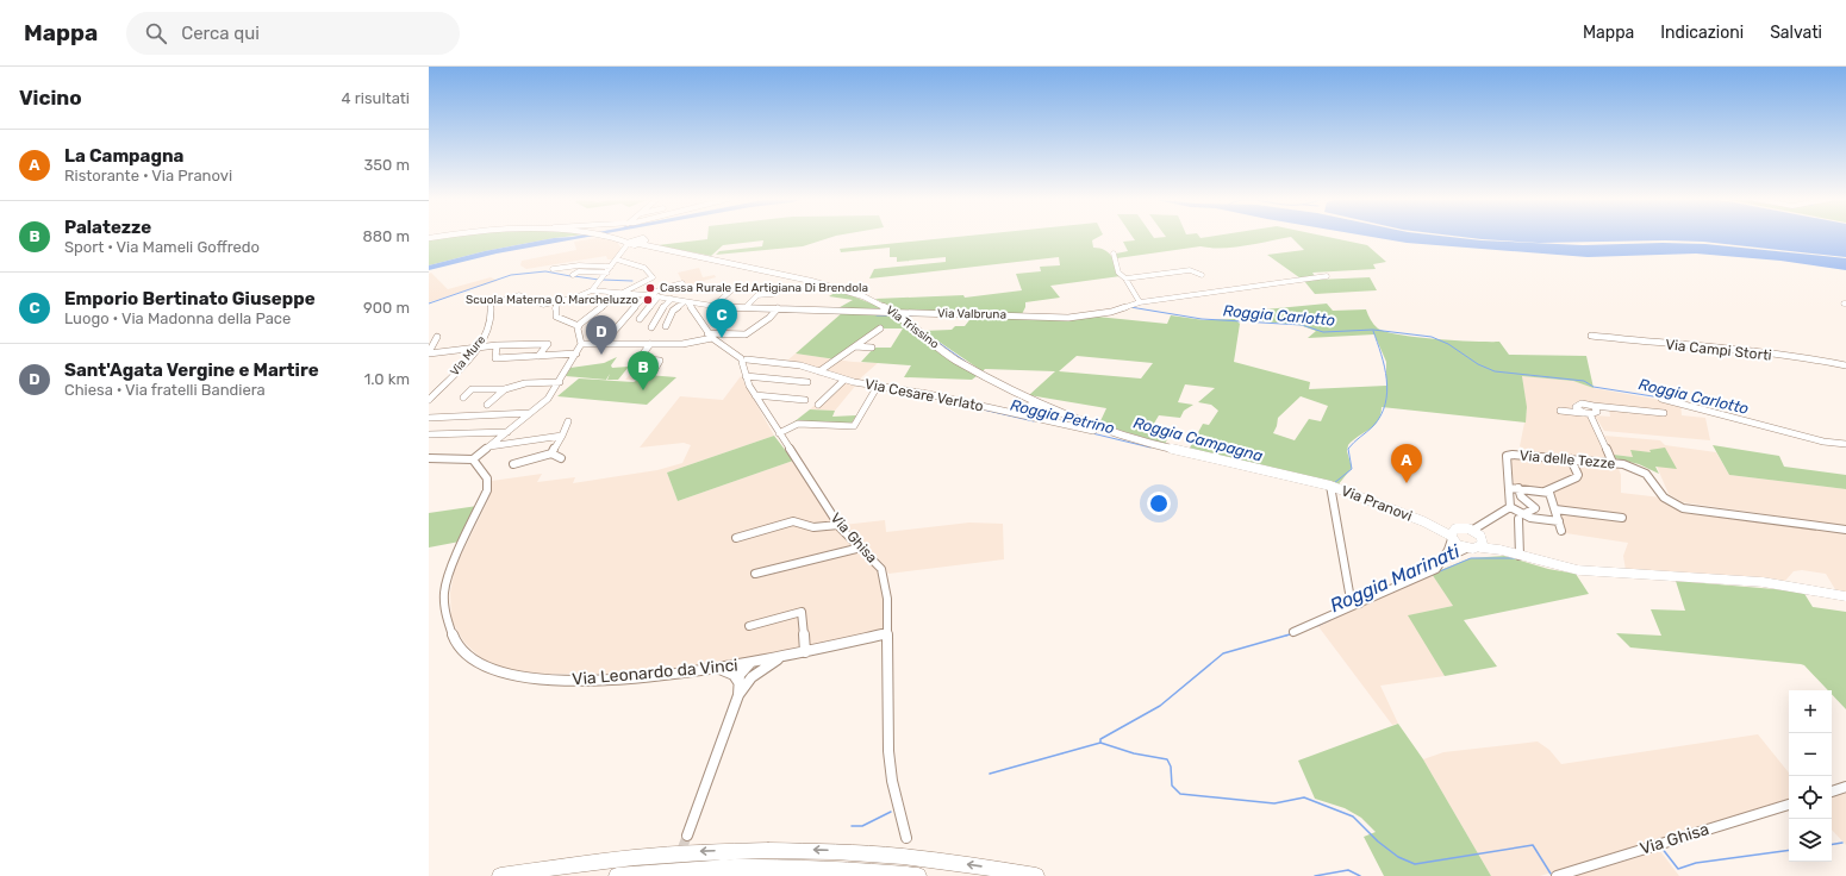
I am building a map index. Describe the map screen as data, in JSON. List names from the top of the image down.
{
  "streets": {
    "main road": ["Via Trissino", "Via Cesare Verlato", "Via Pranovi"],
    "street": [
      "Via Valbruna",
      "Via Campi Storti",
      "Via Mure",
      "Via delle Tezze",
      "Via Ghisa",
      "Via Leonardo da Vinci"
    ]
  },
  "crossings": [
    ["Via Valbruna", "Via Trissino"],
    ["Via Trissino", "Via Cesare Verlato"],
    ["Via Cesare Verlato", "Via Pranovi"],
    ["Via Cesare Verlato", "Via Ghisa"],
    ["Via Ghisa", "Via Leonardo da Vinci"]
  ],
  "water": [
    "Roggia Carlotto",
    "Roggia Petrino",
    "Roggia Campagna",
    "Roggia Marinati"
  ],
  "places": ["Cassa Rurale Ed Artigiana Di Brendola", "Scuola Materna O. Marcheluzzo"],
  "page": {
    "header": "Mappa",
    "search": "Cerca qui",
    "nav": ["Mappa", "Indicazioni", "Salvati"],
    "heading": ["Vicino", "4 risultati"],
    "list": [
      {
        "mark": "A",
        "name": "La Campagna",
        "note": "Ristorante · Via Pranovi",
        "value": "350 m"
      },
      {
        "mark": "B",
        "name": "Palatezze",
        "note": "Sport · Via Mameli Goffredo",
        "value": "880 m"
      },
      {
        "mark": "C",
        "name": "Emporio Bertinato Giuseppe",
        "note": "Luogo · Via Madonna della Pace",
        "value": "900 m"
      },
      {
        "mark": "D",
        "name": "Sant'Agata Vergine e Martire",
        "note": "Chiesa · Via fratelli Bandiera",
        "value": "1.0 km"
      }
    ],
    "pins": [
      "C",
      "D",
      "B",
      "A"
    ],
    "map_buttons": ["+", "−"]
  }
}
